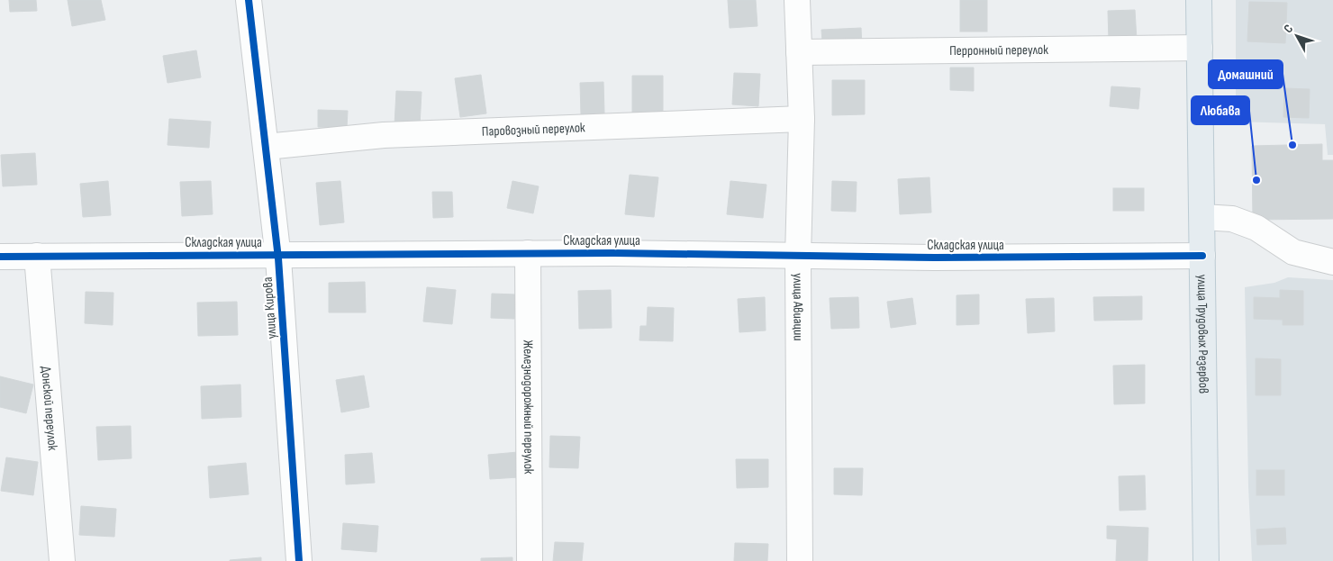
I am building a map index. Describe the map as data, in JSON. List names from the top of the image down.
{
  "streets": {
    "main road": ["улица Трудовых Резервов"],
    "street": [
      "Перронный переулок",
      "Паровозный переулок",
      "Складская улица",
      "улица Авиации",
      "улица Кирова",
      "Железнодорожный переулок",
      "Донской переулок"
    ]
  },
  "crossings": [
    ["Перронный переулок", "улица Авиации"],
    ["Перронный переулок", "улица Трудовых Резервов"],
    ["Паровозный переулок", "улица Авиации"],
    ["Паровозный переулок", "улица Кирова"],
    ["Складская улица", "улица Авиации"],
    ["Складская улица", "улица Кирова"],
    ["Складская улица", "улица Трудовых Резервов"],
    ["Складская улица", "Железнодорожный переулок"],
    ["Складская улица", "Донской переулок"]
  ],
  "places": ["Домашний", "Любава"],
  "north": "top left"
}
